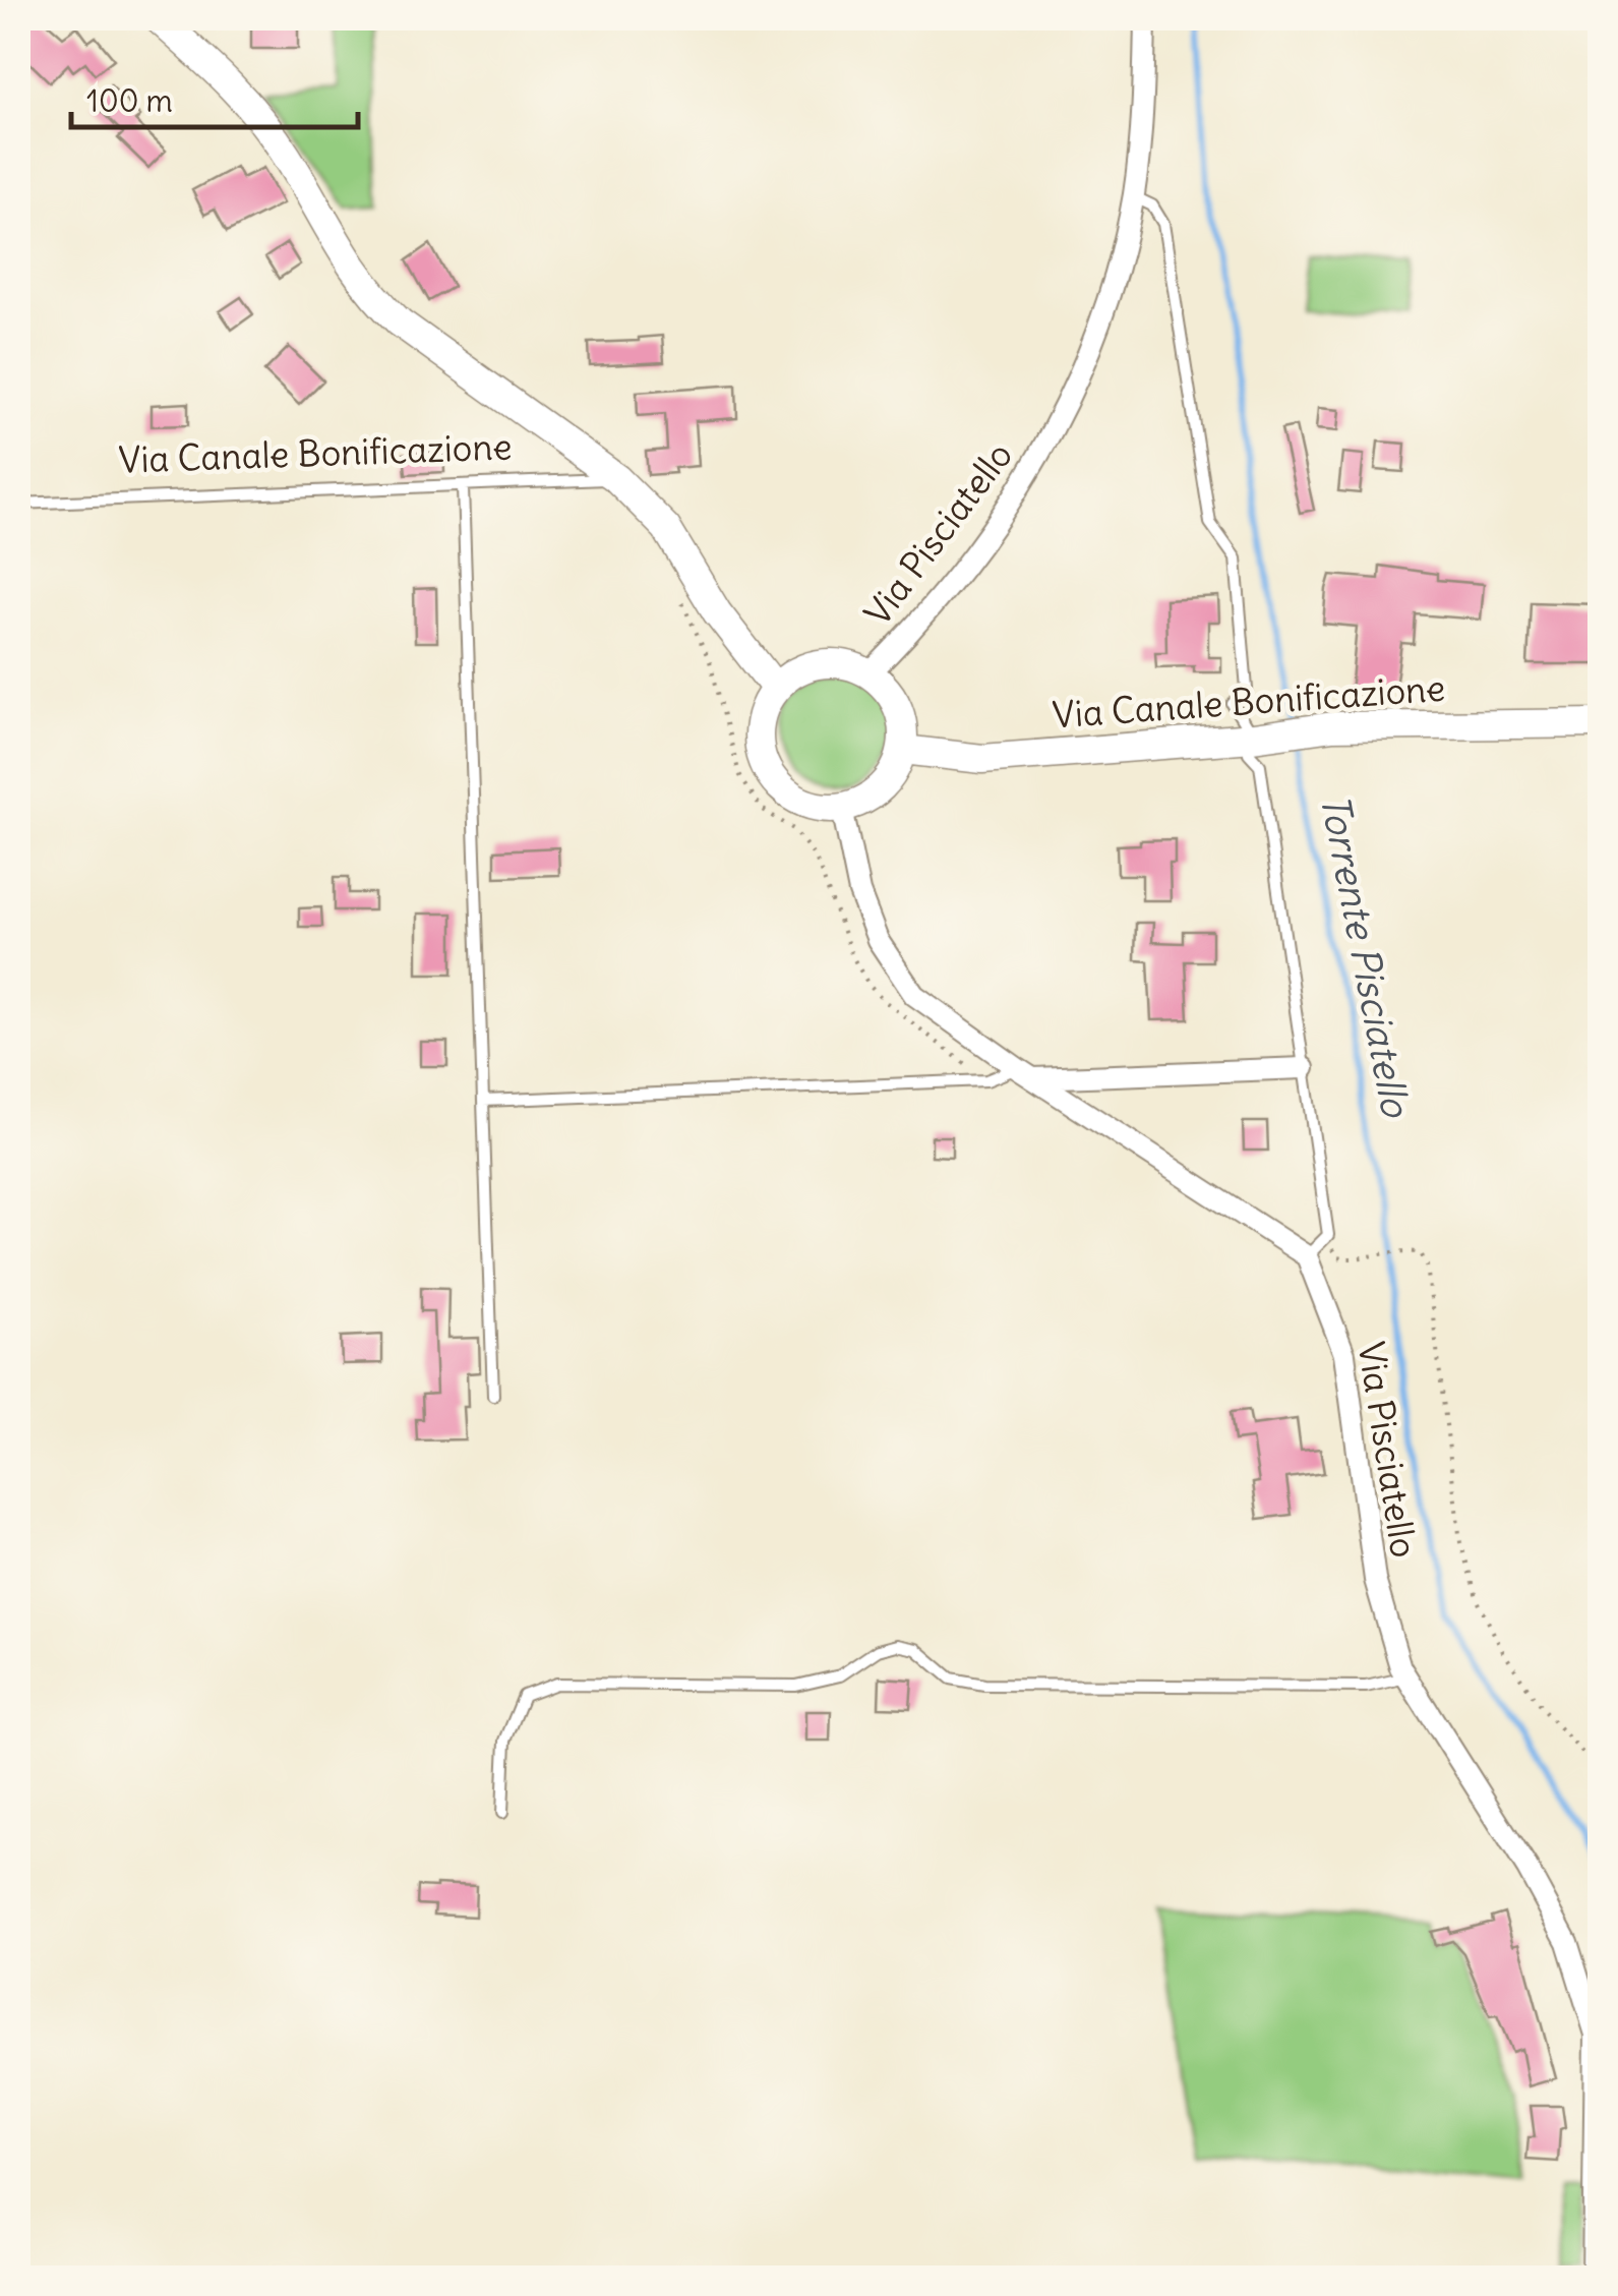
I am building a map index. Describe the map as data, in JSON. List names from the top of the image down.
{
  "streets": {
    "street": ["Via Canale Bonificazione", "Via Pisciatello"]
  },
  "crossings": [
    ["Via Canale Bonificazione", "Via Pisciatello"]
  ],
  "water": ["Torrente Pisciatello"],
  "scale_bar": "100 m"
}
